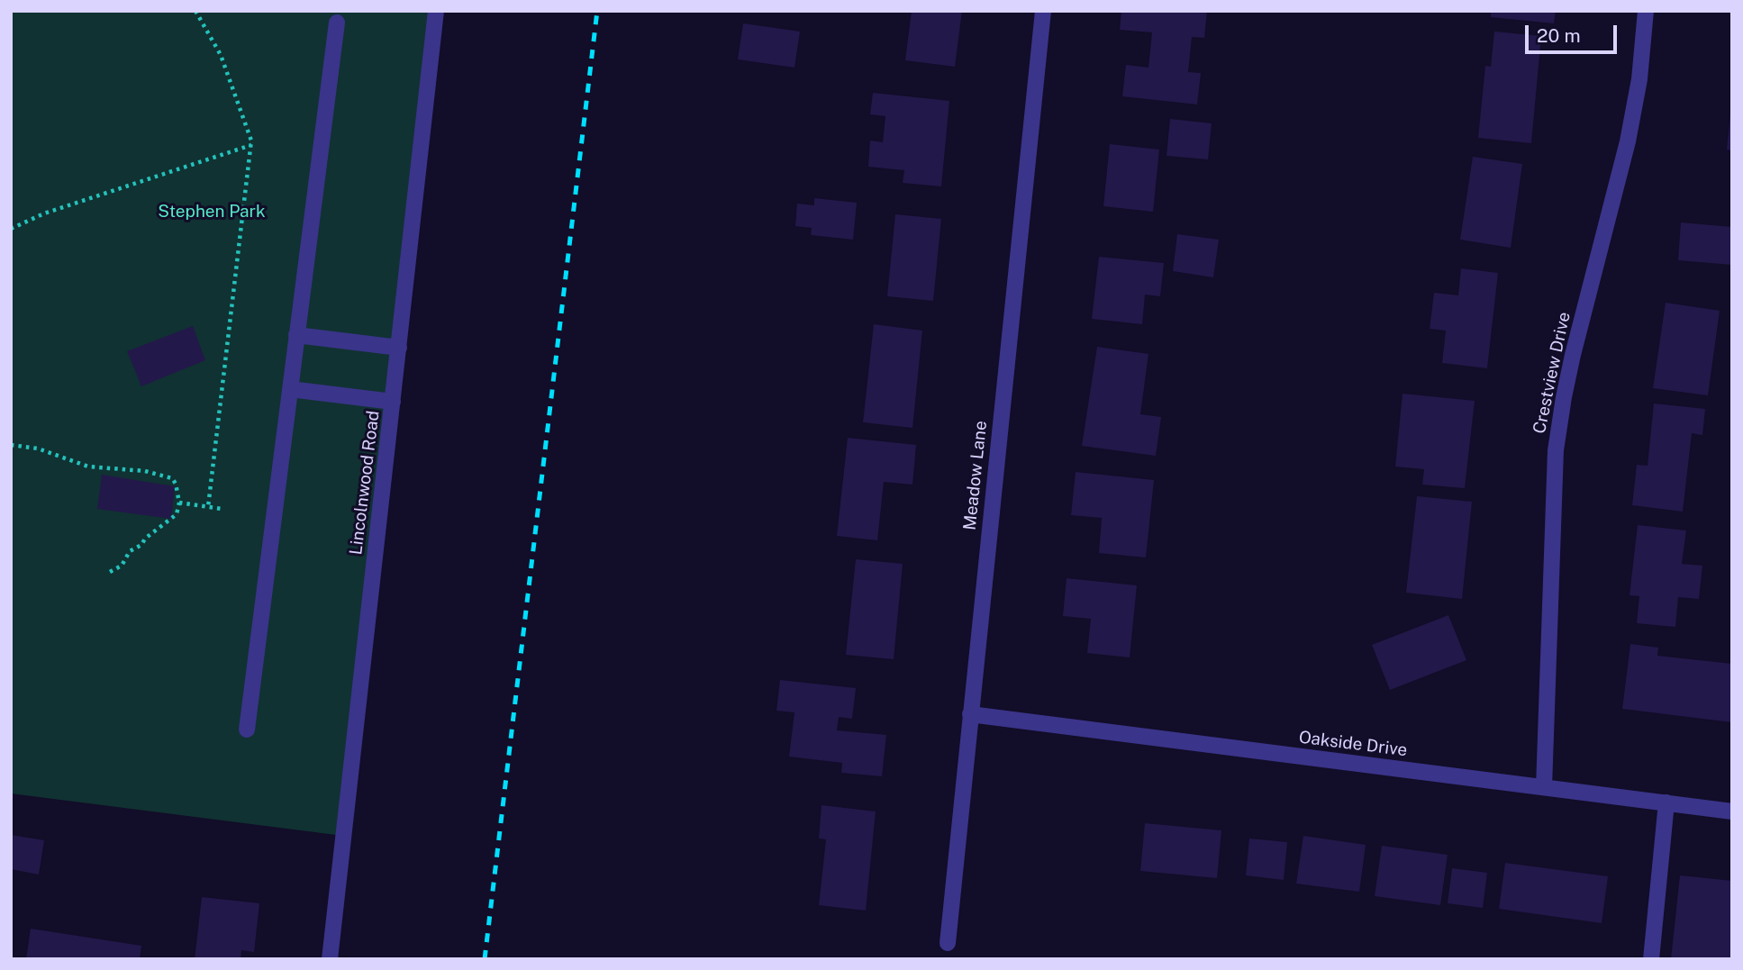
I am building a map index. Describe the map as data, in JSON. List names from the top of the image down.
{
  "streets": {
    "street": [
      "Crestview Drive",
      "Meadow Lane",
      "Lincolnwood Road",
      "Oakside Drive"
    ]
  },
  "crossings": [
    ["Crestview Drive", "Oakside Drive"],
    ["Meadow Lane", "Oakside Drive"]
  ],
  "parks": ["Stephen Park"],
  "scale_bar": "20 m"
}
